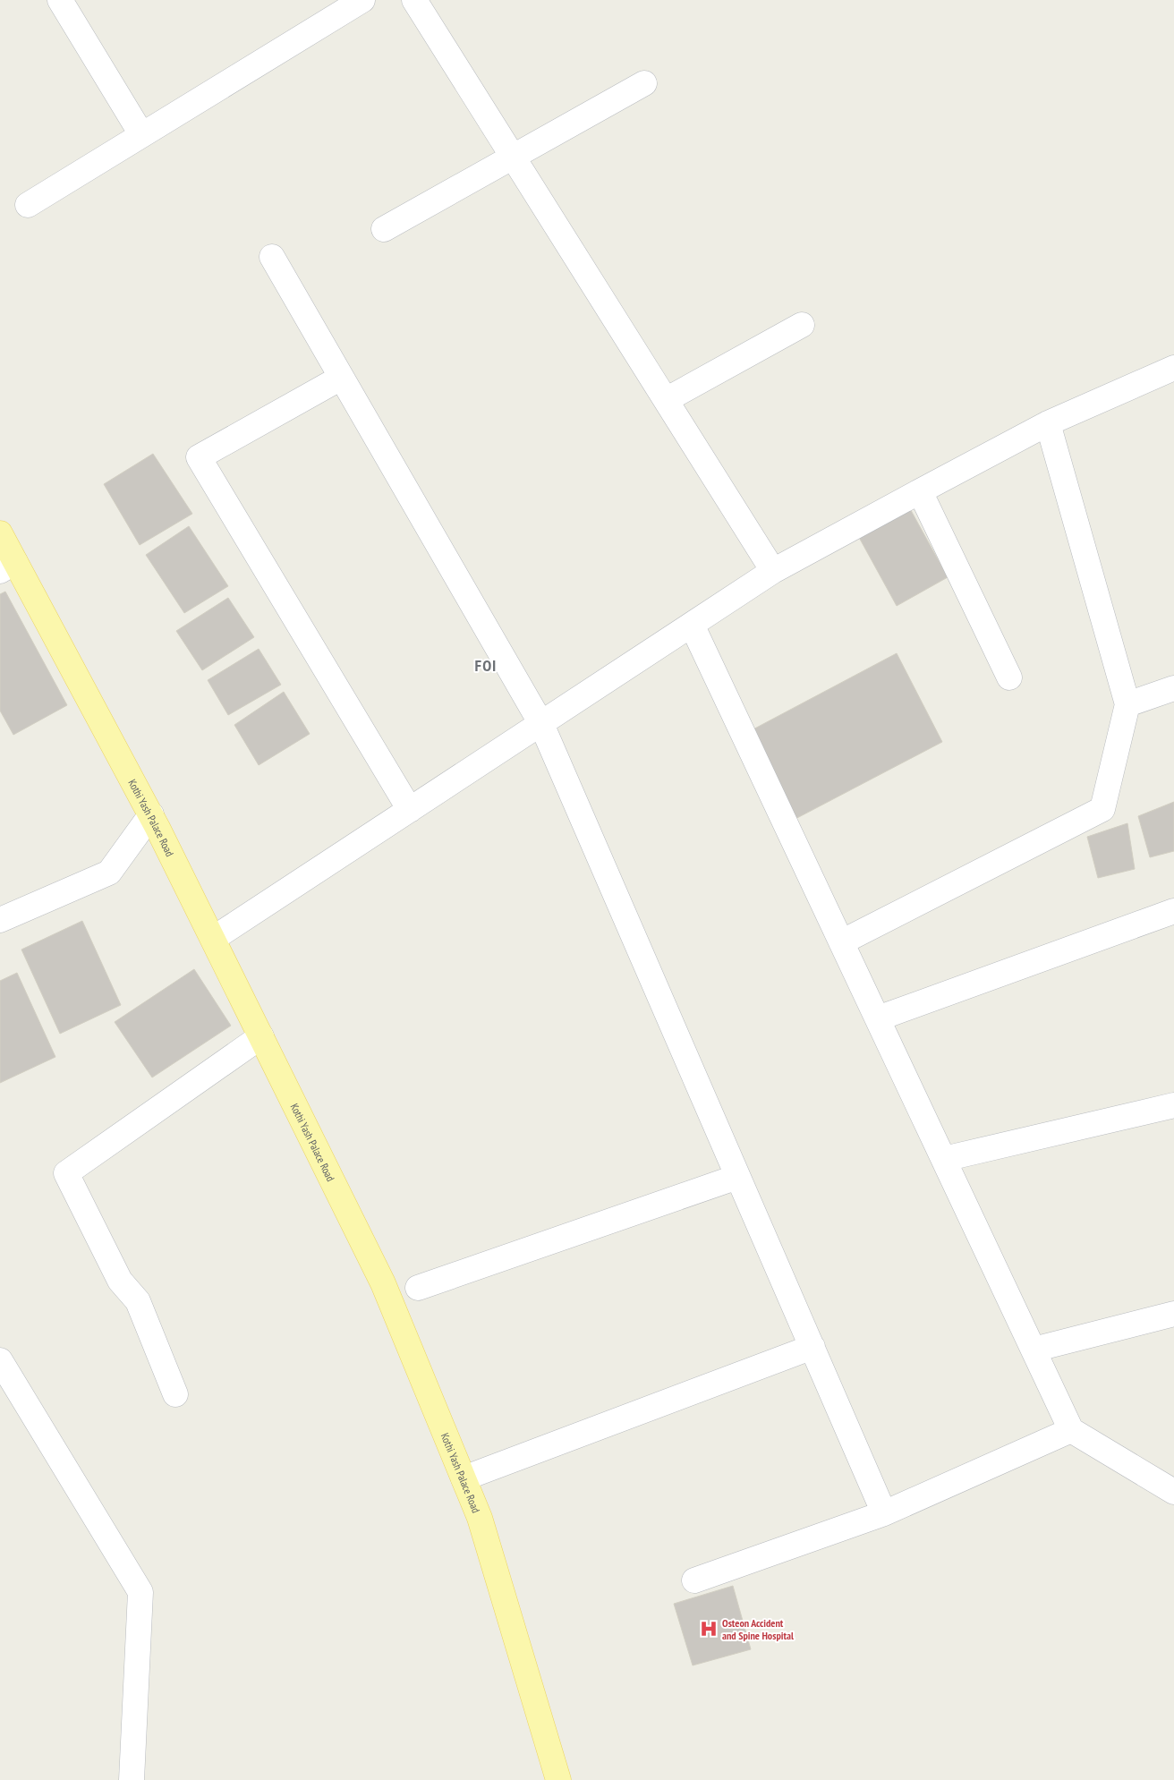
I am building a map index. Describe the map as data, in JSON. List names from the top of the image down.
{
  "streets": {
    "main road": ["Kothi Yash Palace Road"]
  },
  "districts": ["FOI"],
  "places": {
    "hospital": ["Osteon Accident and Spine Hospital"]
  }
}
